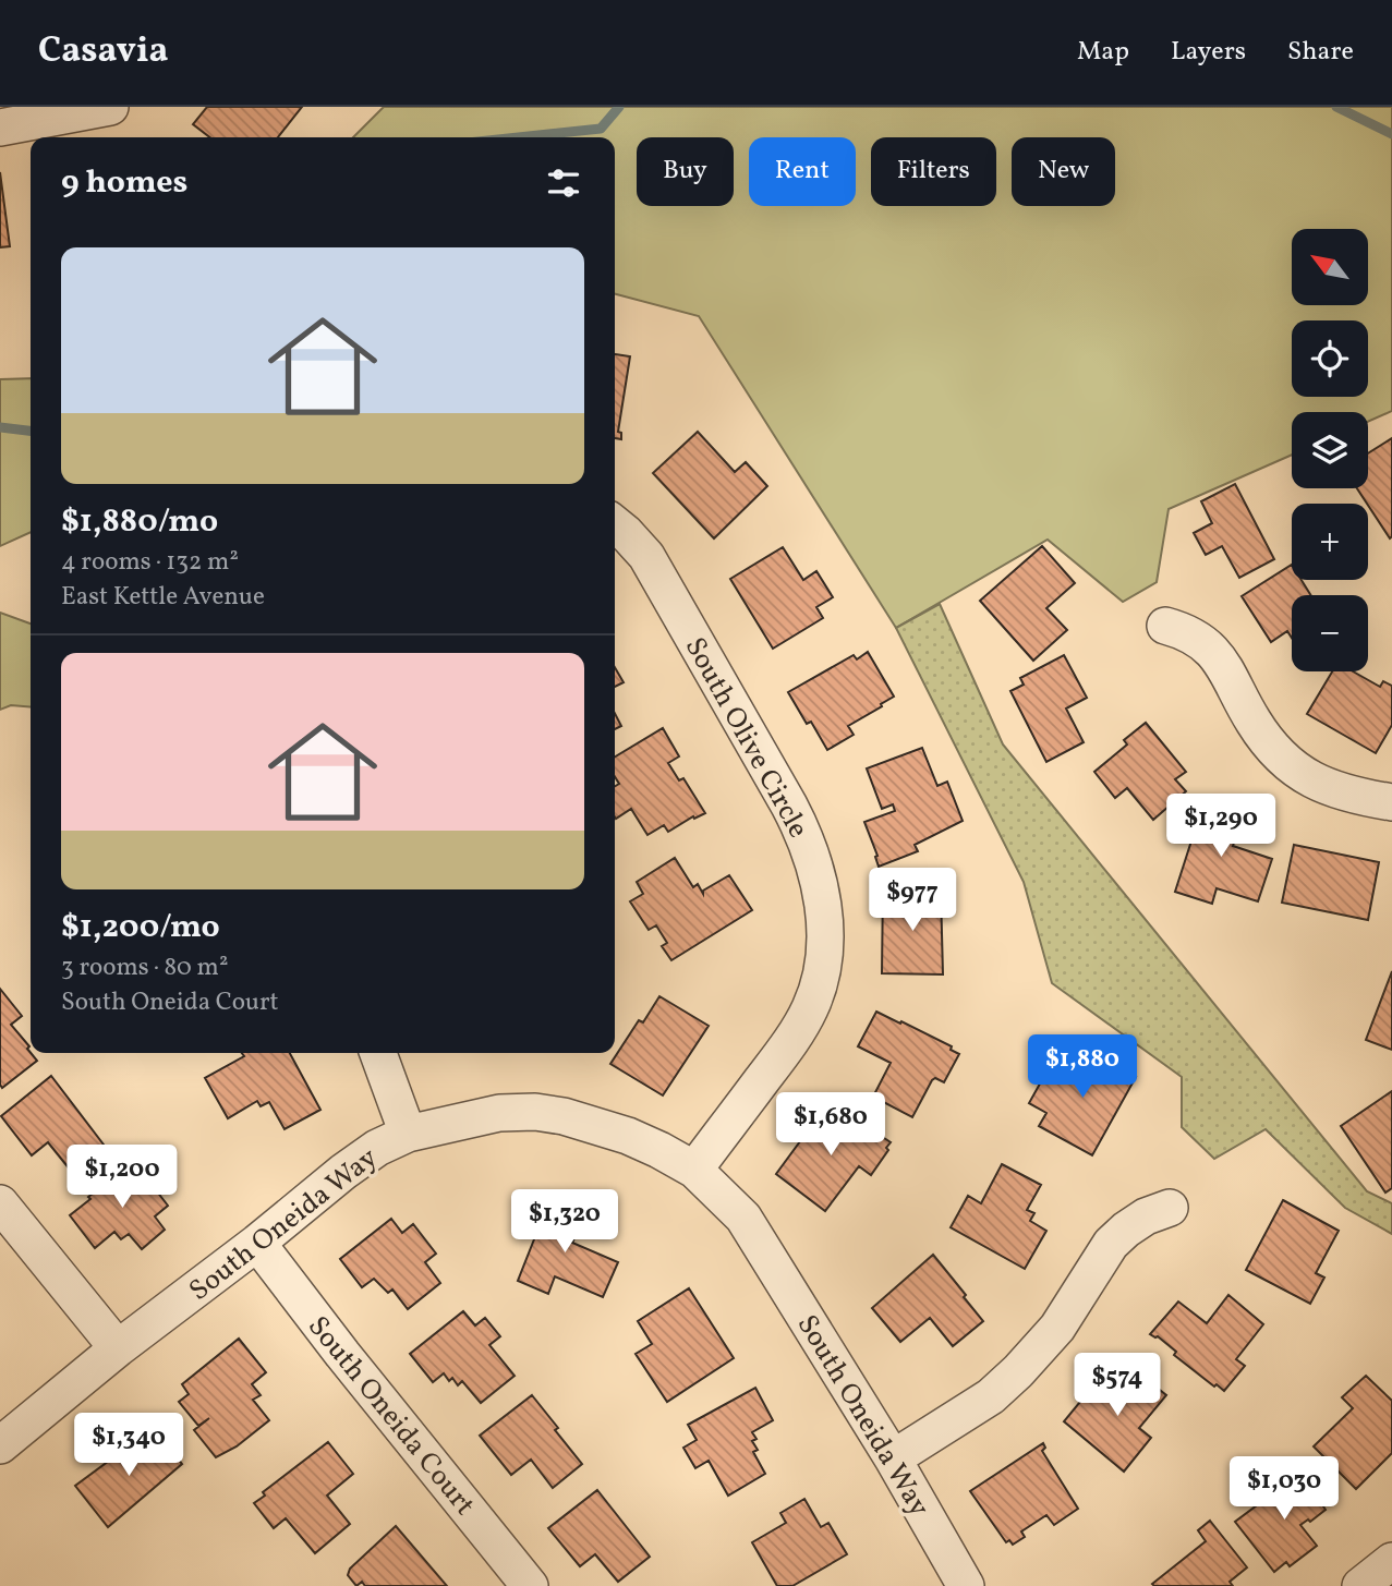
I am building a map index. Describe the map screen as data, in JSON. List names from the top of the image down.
{
  "streets": {
    "street": ["South Olive Circle", "South Oneida Way", "South Oneida Court"]
  },
  "crossings": [
    ["South Olive Circle", "South Oneida Way"],
    ["South Oneida Way", "South Oneida Court"]
  ],
  "north": "top left",
  "page": {
    "header": "Casavia",
    "nav": ["Map", "Layers", "Share"],
    "chip": [
      "Buy",
      "Rent",
      "Filters",
      "New"
    ],
    "heading": "9 homes",
    "map_buttons": ["+", "−"],
    "list": [
      {
        "name": "$1,880/mo",
        "note": "4 rooms · 132 m² · East Kettle Avenue"
      },
      {
        "name": "$1,200/mo",
        "note": "3 rooms · 80 m² · South Oneida Court"
      }
    ],
    "price": [
      "$1,290",
      "$977",
      "$1,880",
      "$1,680",
      "$1,200",
      "$1,320",
      "$574",
      "$1,340",
      "$1,030"
    ]
  }
}
